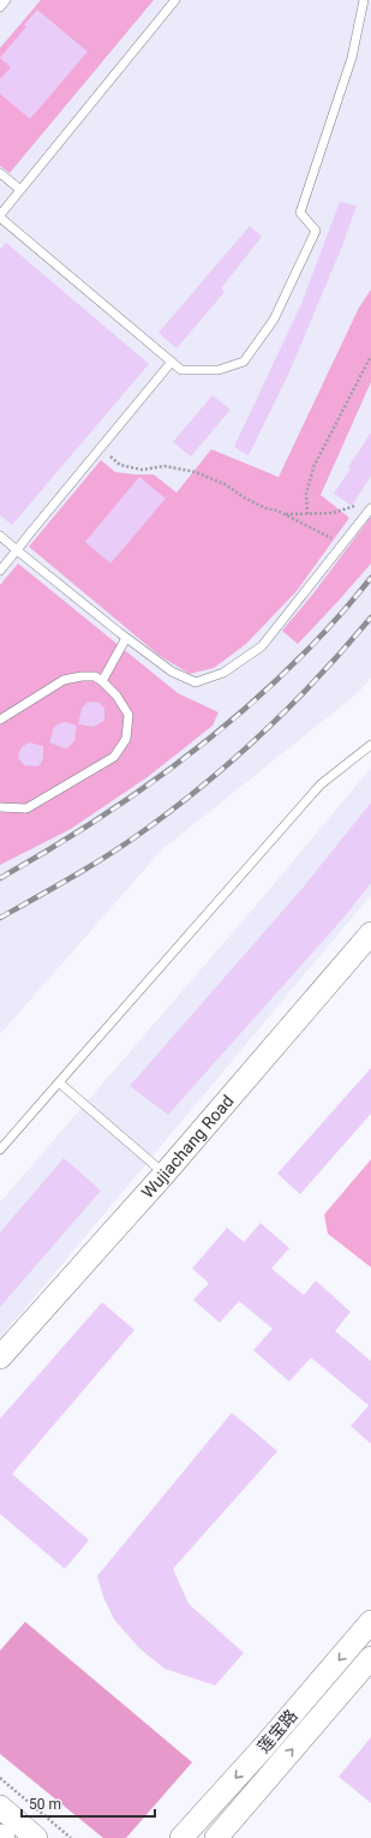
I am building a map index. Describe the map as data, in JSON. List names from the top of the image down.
{
  "streets": {
    "main road": ["Wujiachang Road", "莲宝路"]
  },
  "scale_bar": "50 m"
}
